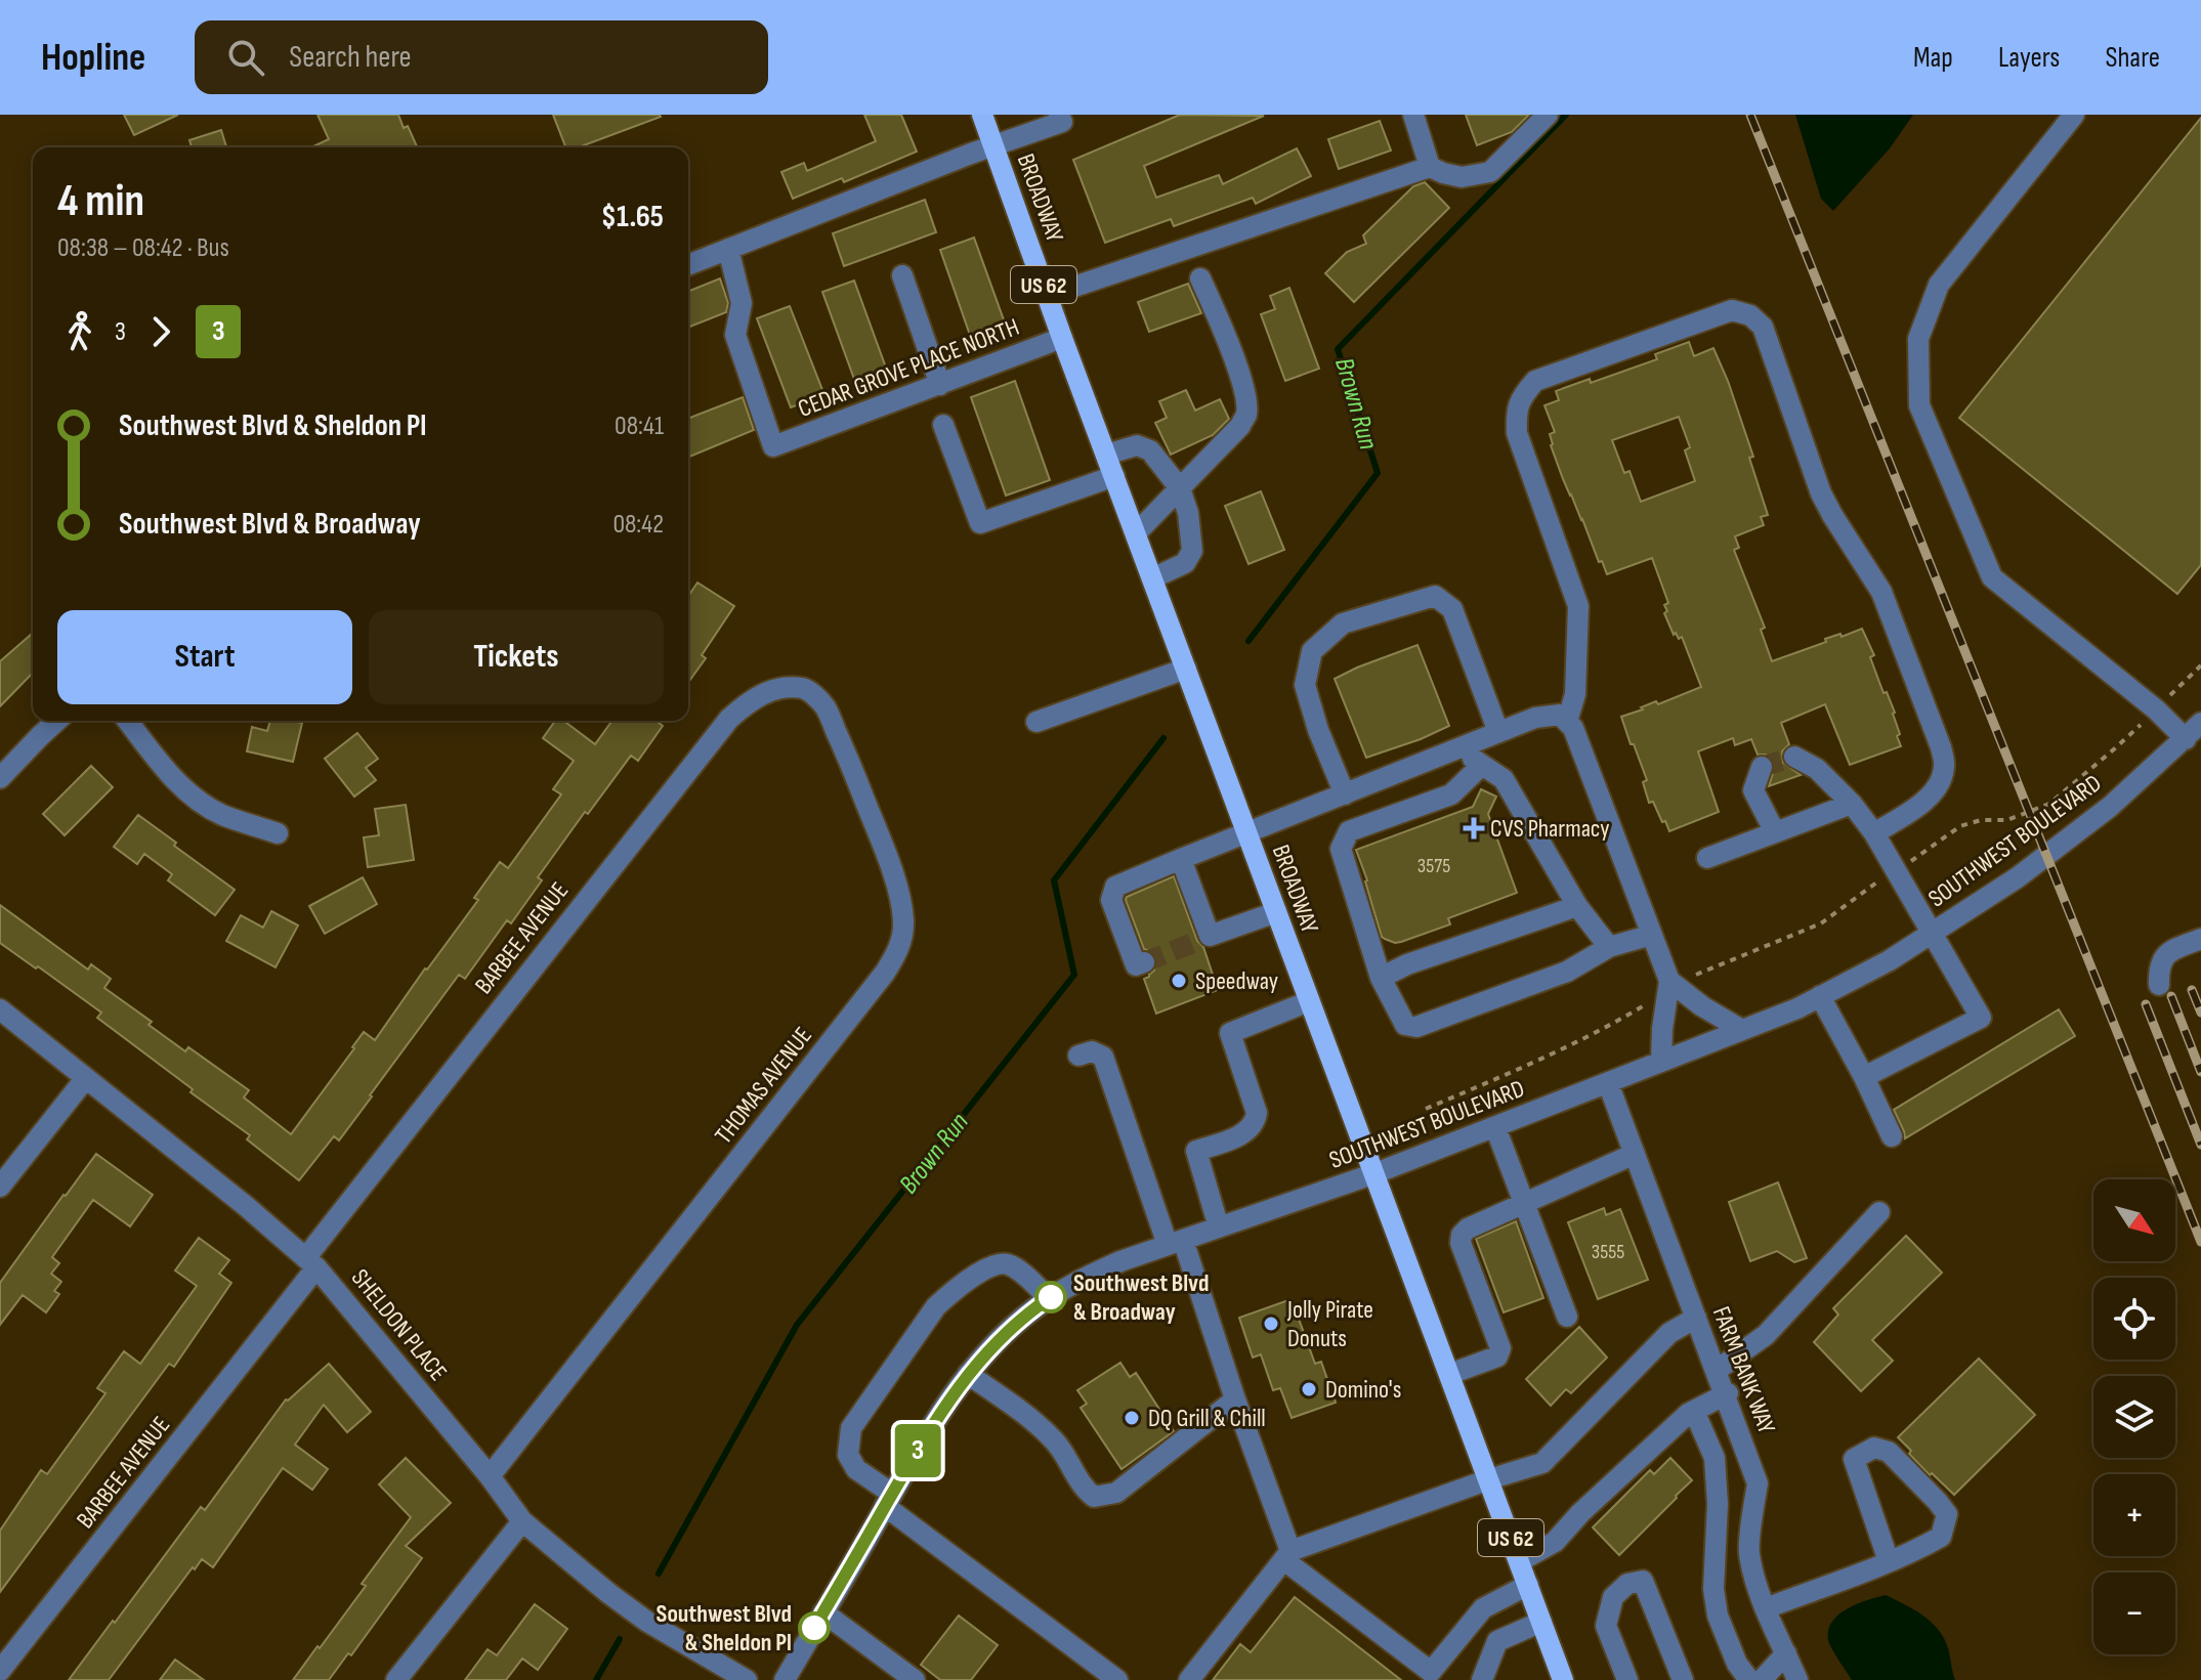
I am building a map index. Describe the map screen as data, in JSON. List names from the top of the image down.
{
  "streets": {
    "main road": ["BROADWAY", "US 62"],
    "street": [
      "CEDAR GROVE PLACE NORTH",
      "SOUTHWEST BOULEVARD",
      "BARBEE AVENUE",
      "THOMAS AVENUE",
      "SHELDON PLACE",
      "FARM BANK WAY"
    ]
  },
  "crossings": [
    ["BROADWAY", "CEDAR GROVE PLACE NORTH"],
    ["BROADWAY", "SOUTHWEST BOULEVARD"],
    ["SOUTHWEST BOULEVARD", "FARM BANK WAY"],
    ["BARBEE AVENUE", "THOMAS AVENUE"],
    ["BARBEE AVENUE", "SHELDON PLACE"],
    ["THOMAS AVENUE", "SHELDON PLACE"]
  ],
  "water": ["Brown Run"],
  "places": {
    "health": ["CVS Pharmacy"],
    "other": [
      "Speedway",
      "Southwest Blvd & Broadway",
      "Jolly Pirate Donuts",
      "Domino's",
      "DQ Grill & Chill",
      "Southwest Blvd & Sheldon Pl"
    ]
  },
  "lines": ["bus line 3"],
  "house_numbers": ["3575", "3555"],
  "north": "bottom right",
  "page": {
    "header": "Hopline",
    "search": "Search here",
    "nav": ["Map", "Layers", "Share"],
    "on_map": "3",
    "heading": ["4 min", "08:38 – 08:42 · Bus", "$1.65"],
    "legs": ["3", "3"],
    "list": [
      {
        "name": "Southwest Blvd & Sheldon Pl",
        "value": "08:41"
      },
      {
        "name": "Southwest Blvd & Broadway",
        "value": "08:42"
      }
    ],
    "buttons": ["Start", "Tickets"],
    "map_buttons": ["+", "−"]
  }
}
